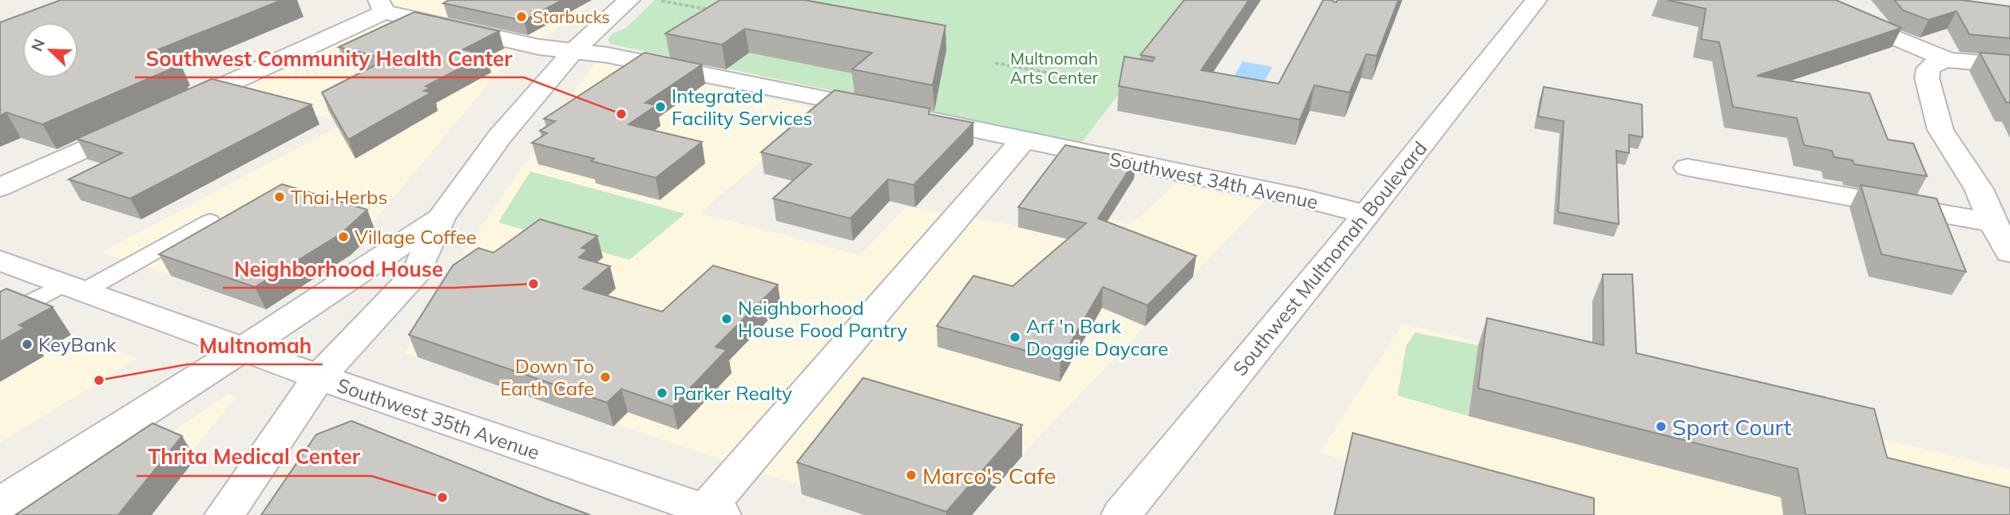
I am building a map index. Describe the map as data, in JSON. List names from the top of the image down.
{
  "streets": {
    "street": ["Southwest 34th Avenue", "Southwest Multnomah Boulevard", "Southwest 35th Avenue"]
  },
  "crossings": [
    ["Southwest 34th Avenue", "Southwest Multnomah Boulevard"]
  ],
  "parks": ["Multnomah Arts Center"],
  "places": [
    "Starbucks",
    "Integrated Facility Services",
    "Southwest Community Health Center",
    "Thai Herbs",
    "Village Coffee",
    "Neighborhood House",
    "Neighborhood House Food Pantry",
    "Arf 'n Bark Doggie Daycare",
    "KeyBank",
    "Down To Earth Cafe",
    "Multnomah",
    "Parker Realty",
    "Sport Court",
    "Marco's Cafe",
    "Thrita Medical Center"
  ],
  "north": "top left"
}
